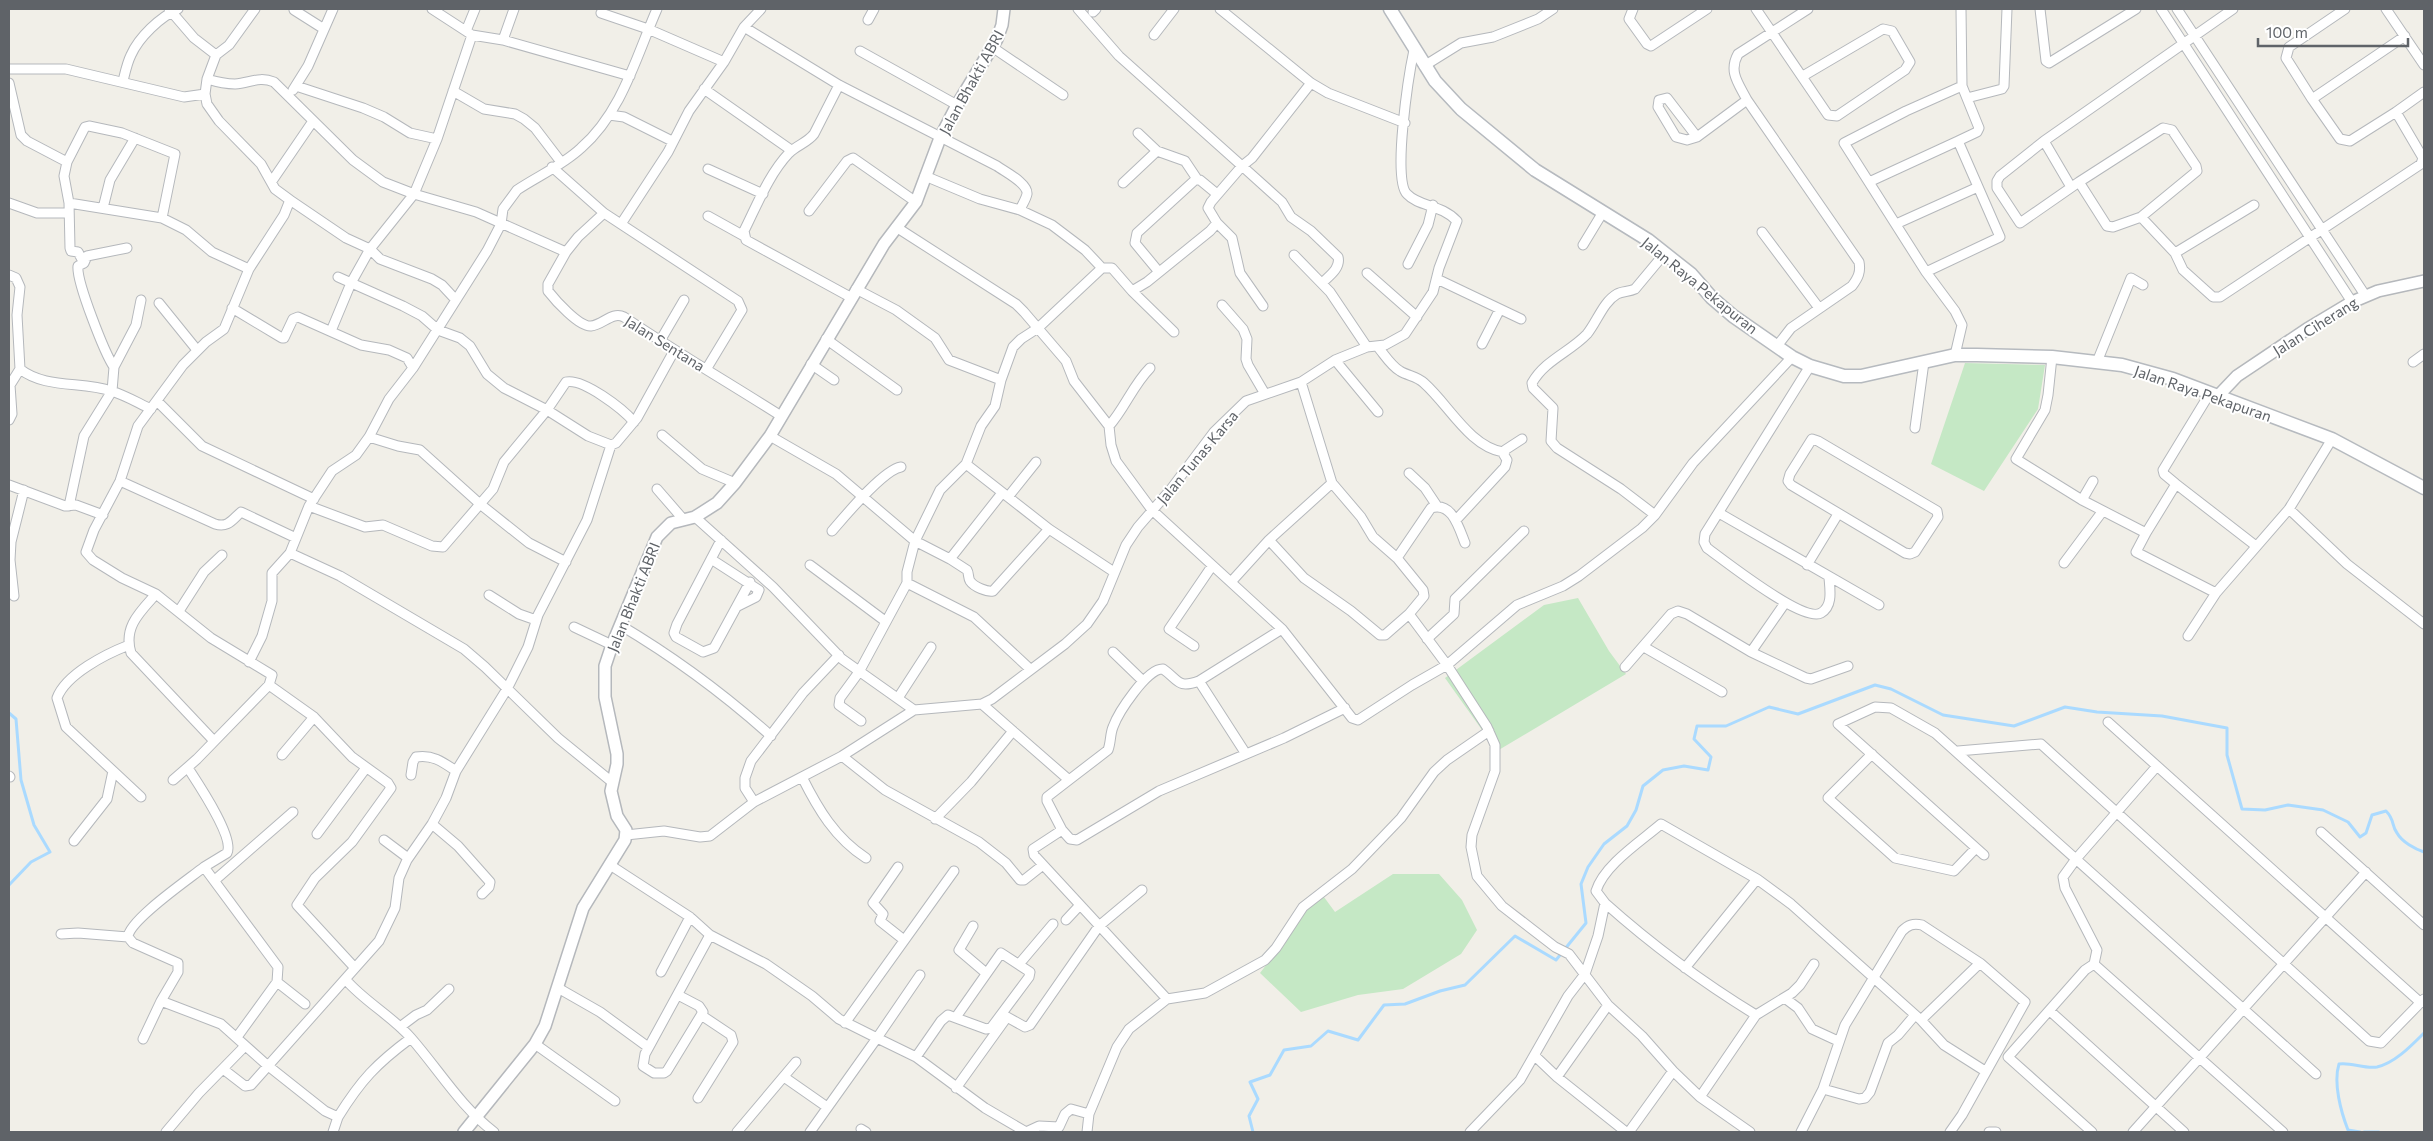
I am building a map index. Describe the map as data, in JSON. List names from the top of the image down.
{
  "streets": {
    "main road": ["Jalan Raya Pekapuran"],
    "street": [
      "Jalan Bhakti ABRI",
      "Jalan Ciherang",
      "Jalan Sentana",
      "Jalan Tunas Karsa"
    ]
  },
  "crossings": [
    ["Jalan Bhakti ABRI", "Jalan Sentana"],
    ["Jalan Raya Pekapuran", "Jalan Ciherang"],
    ["Jalan Raya Pekapuran", "Jalan Tunas Karsa"]
  ],
  "scale_bar": "100 m"
}
